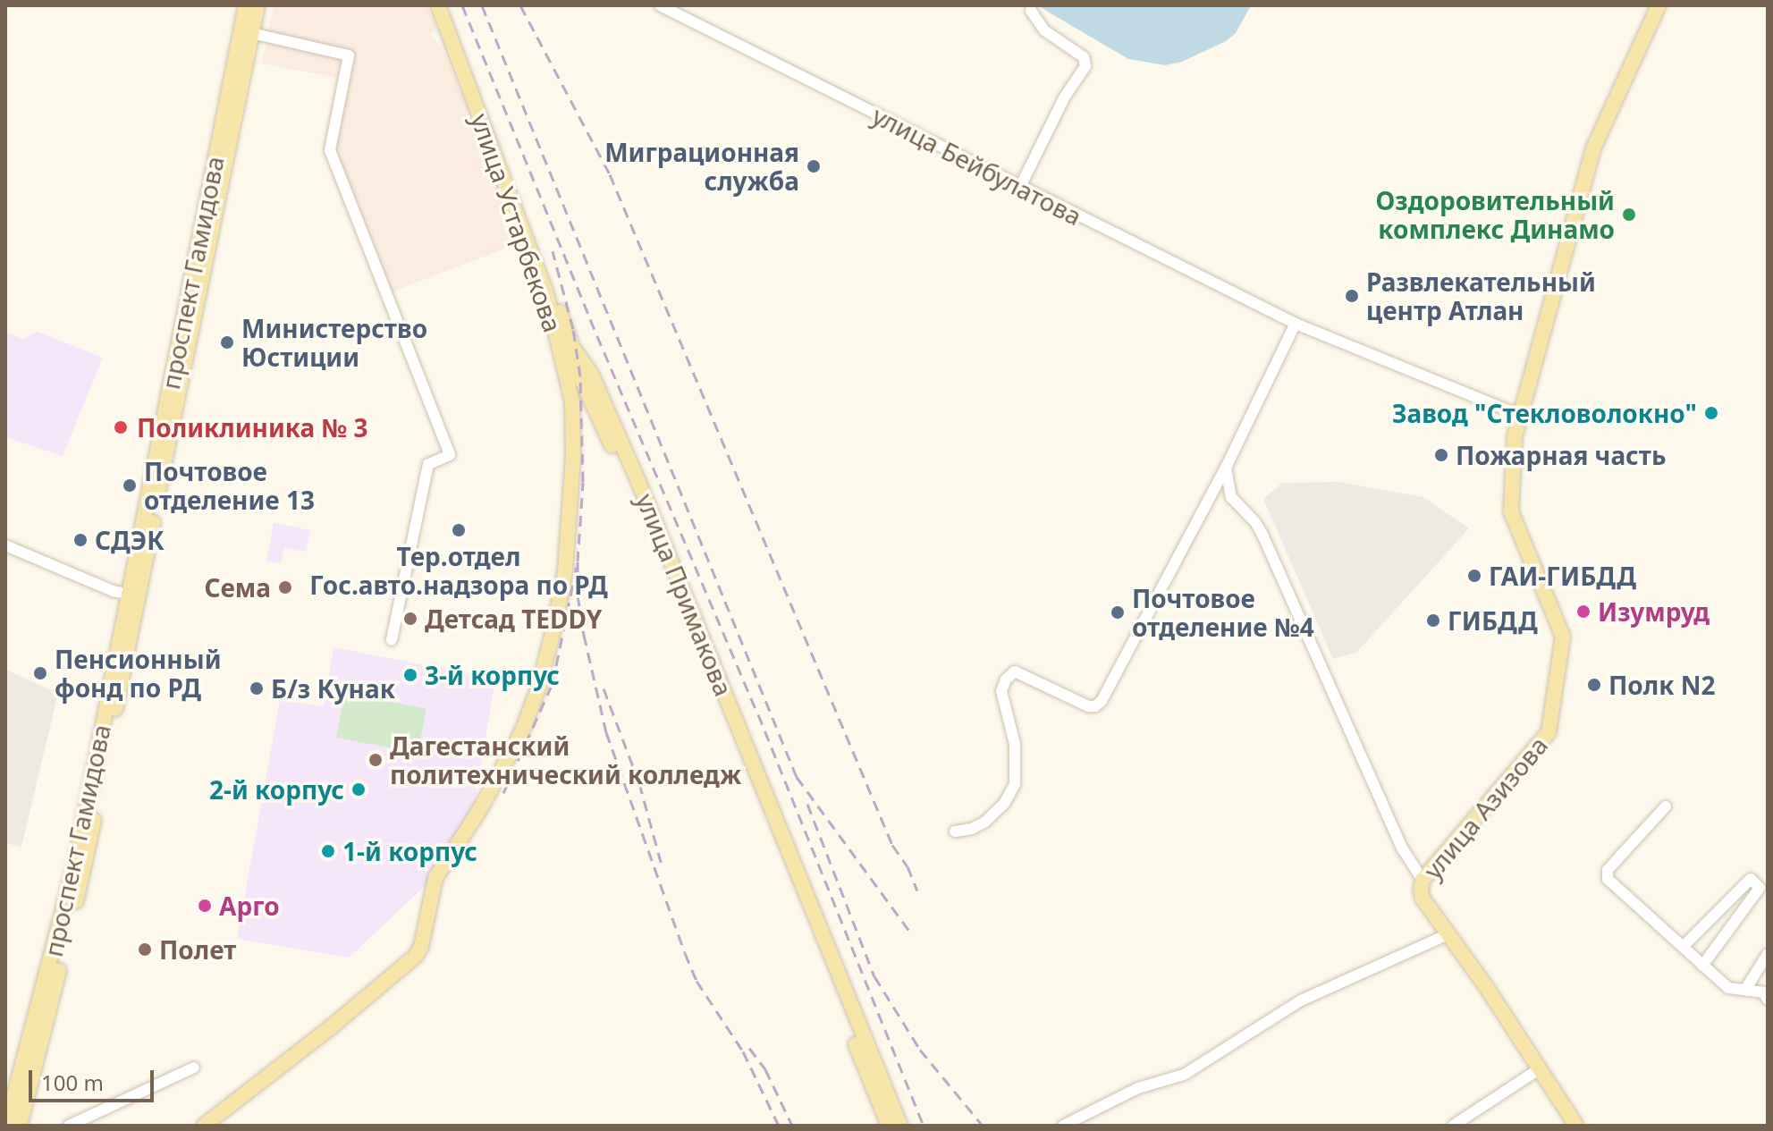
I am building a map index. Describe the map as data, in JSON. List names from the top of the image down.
{
  "streets": {
    "main road": [
      "улица Устарбекова",
      "проспект Гамидова",
      "улица Примакова",
      "улица Азизова"
    ],
    "street": ["улица Бейбулатова"]
  },
  "crossings": [
    ["улица Бейбулатова", "улица Азизова"],
    ["улица Устарбекова", "улица Примакова"]
  ],
  "places": [
    "Миграционная служба",
    "Оздоровительный комплекс Динамо",
    "Развлекательный центр Атлан",
    "Министерство Юстиции",
    "Завод \"Стекловолокно\"",
    "Поликлиника № 3",
    "Пожарная часть",
    "Почтовое отделение 13",
    "Тер.отдел Гос.авто.надзора по РД",
    "СДЭК",
    "ГАИ-ГИБДД",
    "Сема",
    "Изумруд",
    "Почтовое отделение №4",
    "Детсад TEDDY",
    "ГИБДД",
    "Пенсионный фонд по РД",
    "3-й корпус",
    "Полк N2",
    "Б/з Кунак",
    "Дагестанский политехнический колледж",
    "2-й корпус",
    "1-й корпус",
    "Арго",
    "Полет"
  ],
  "scale_bar": "100 m"
}
